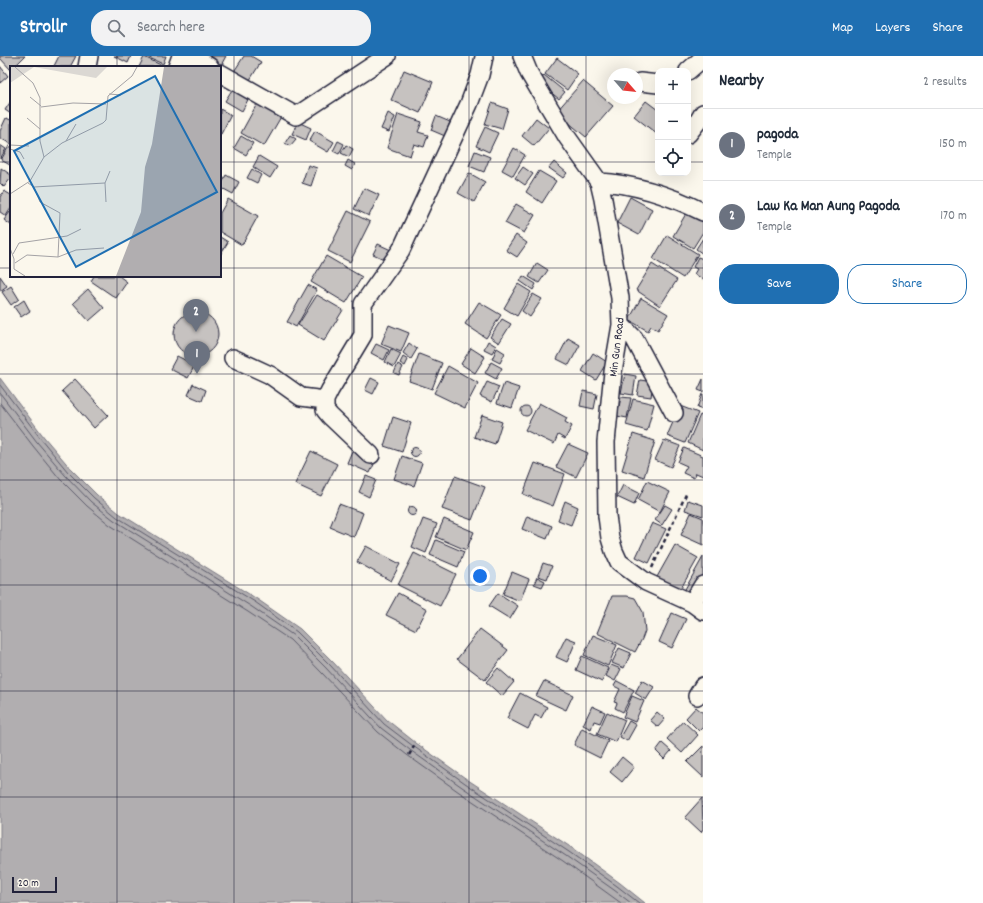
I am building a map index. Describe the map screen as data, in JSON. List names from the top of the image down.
{
  "streets": {
    "street": ["Min Gun Road"]
  },
  "scale_bar": "20 m",
  "north": "bottom right",
  "page": {
    "header": "Strollr",
    "search": "Search here",
    "nav": ["Map", "Layers", "Share"],
    "heading": ["Nearby", "2 results"],
    "map_buttons": ["+", "−"],
    "list": [
      {
        "mark": "1",
        "name": "pagoda",
        "note": "Temple",
        "value": "150 m"
      },
      {
        "mark": "2",
        "name": "Law Ka Man Aung Pagoda",
        "note": "Temple",
        "value": "170 m"
      }
    ],
    "buttons": ["Save", "Share"],
    "pins": ["2", "1"],
    "scale": "20 m"
  }
}
